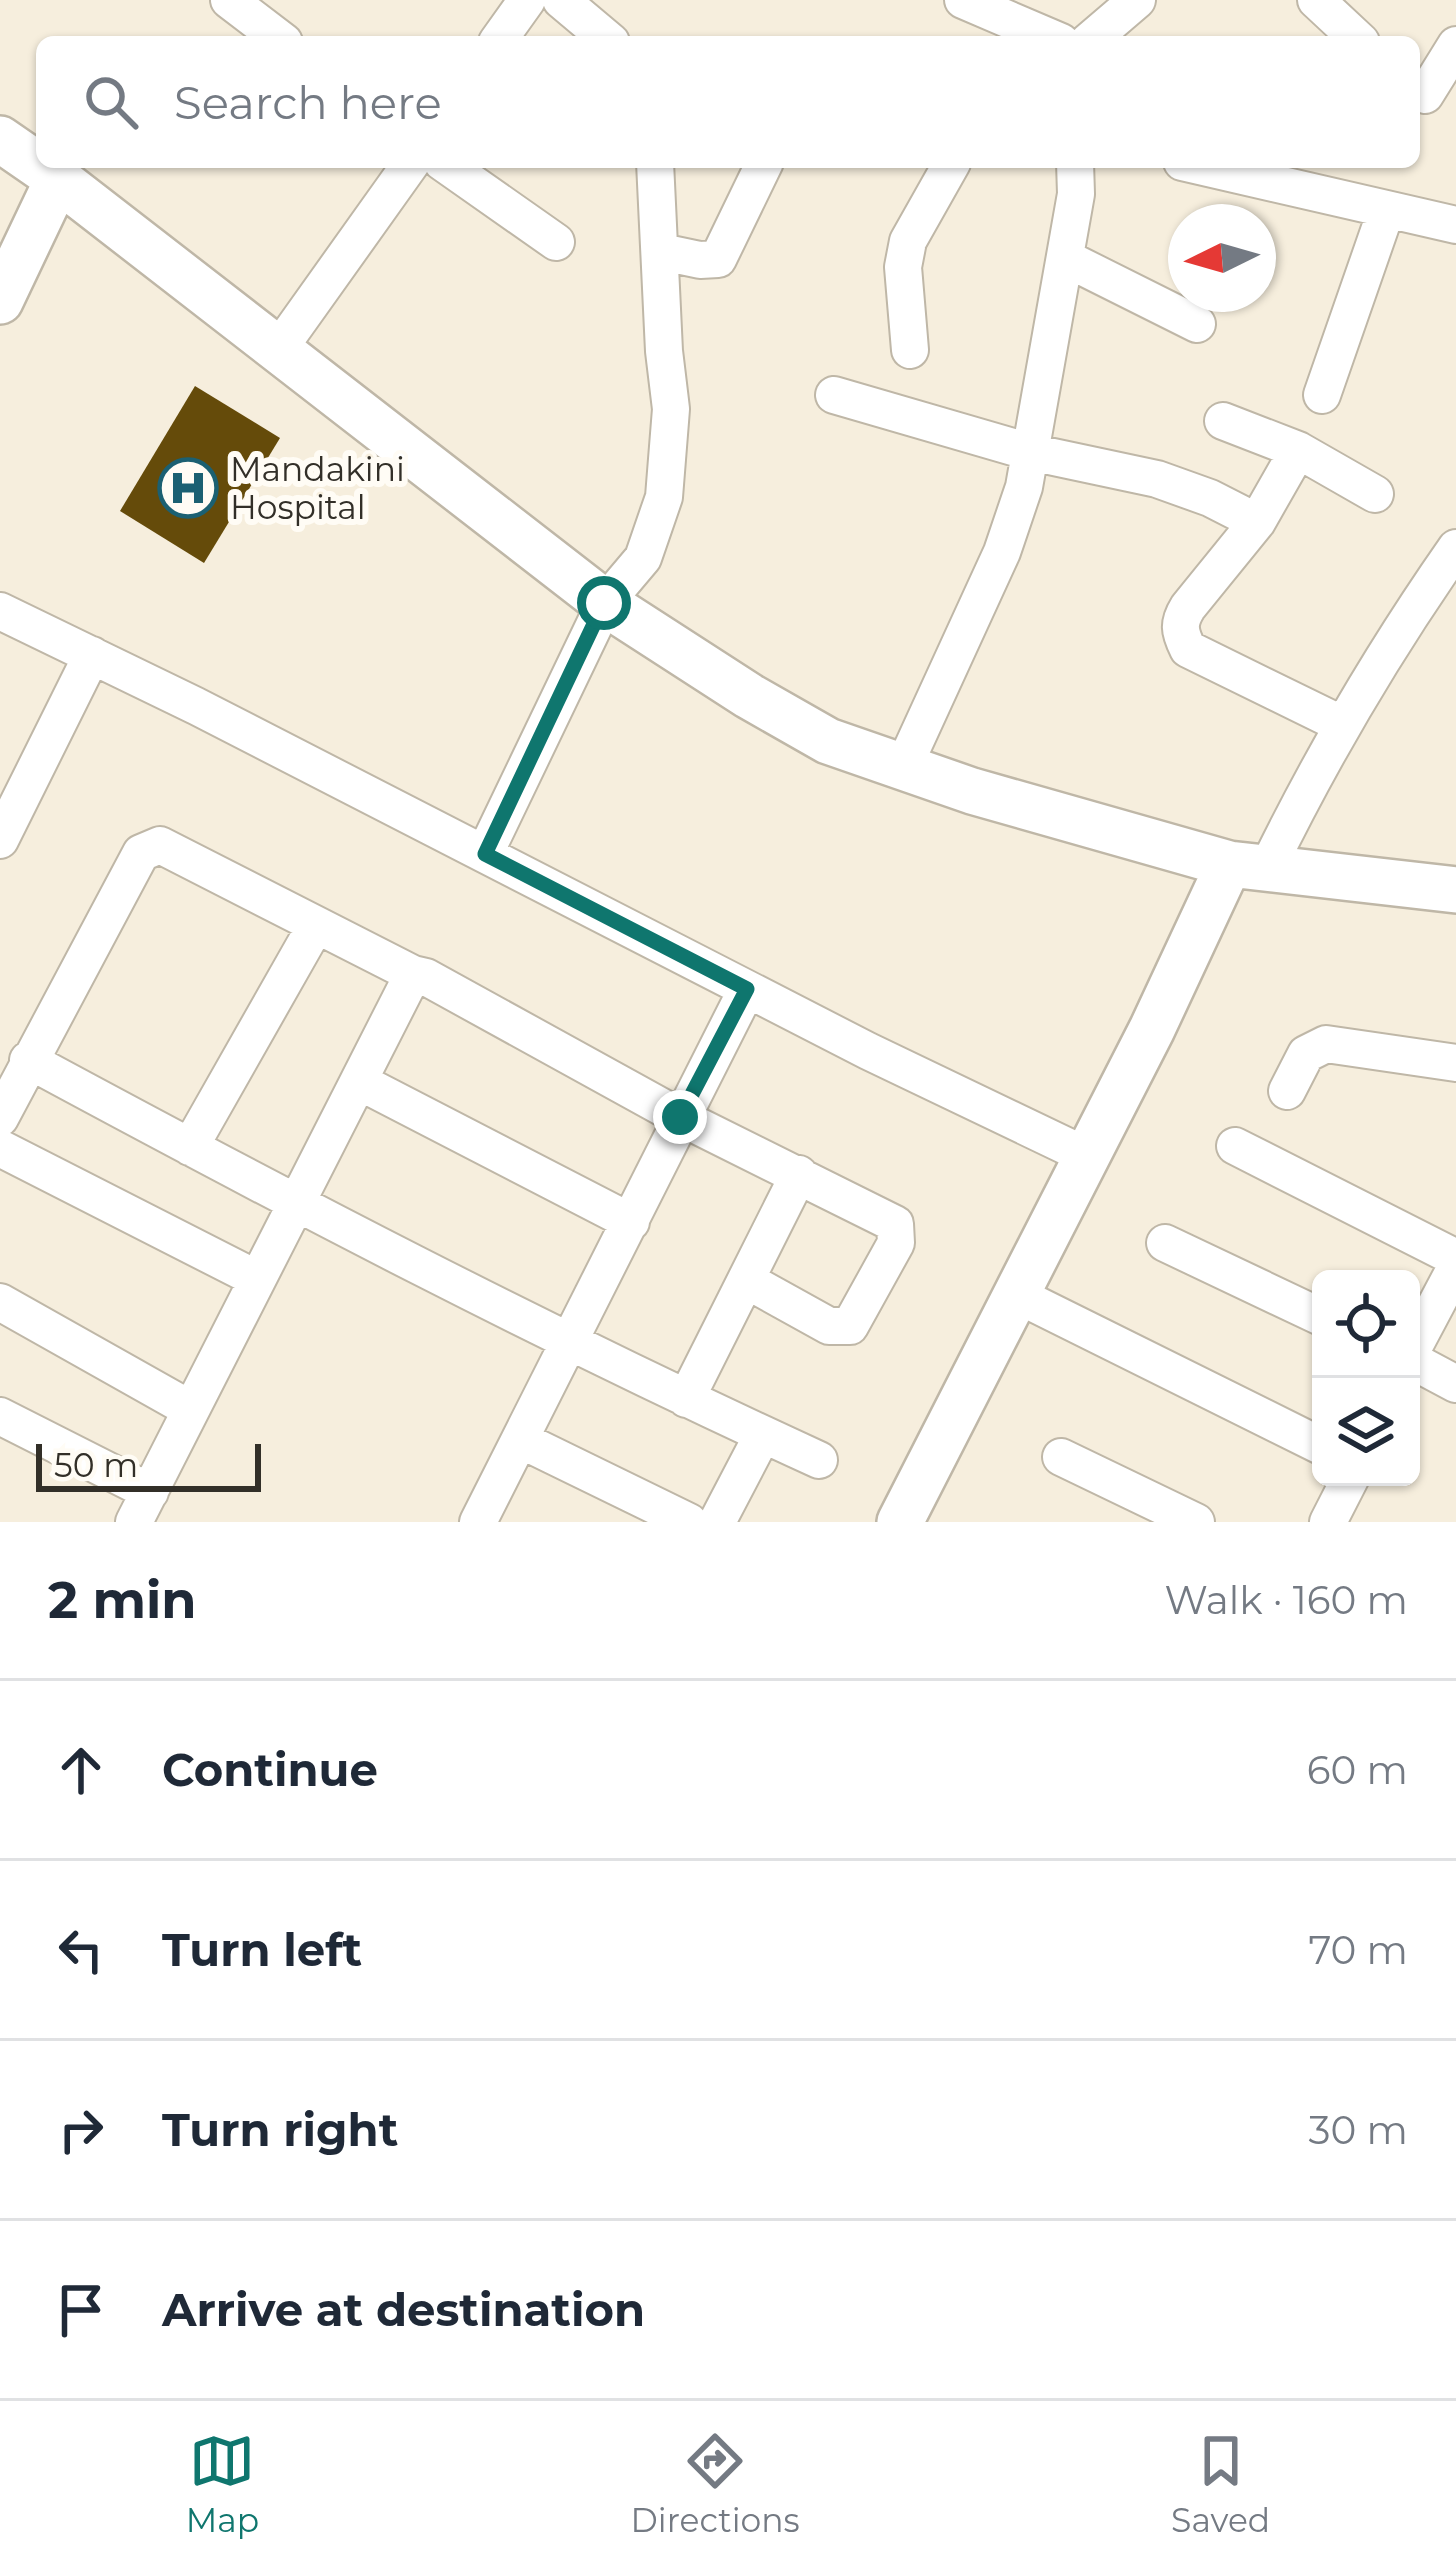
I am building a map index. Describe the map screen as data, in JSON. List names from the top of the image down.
{
  "places": {
    "hospital": ["Mandakini Hospital"]
  },
  "scale_bar": "50 m",
  "north": "left",
  "page": {
    "search": "Search here",
    "scale": "50 m",
    "heading": ["2 min", "Walk · 160 m"],
    "list": [
      ["Continue", "60 m"],
      ["Turn left", "70 m"],
      ["Turn right", "30 m"],
      "Arrive at destination"
    ],
    "nav": ["Map", "Directions", "Saved"]
  }
}
